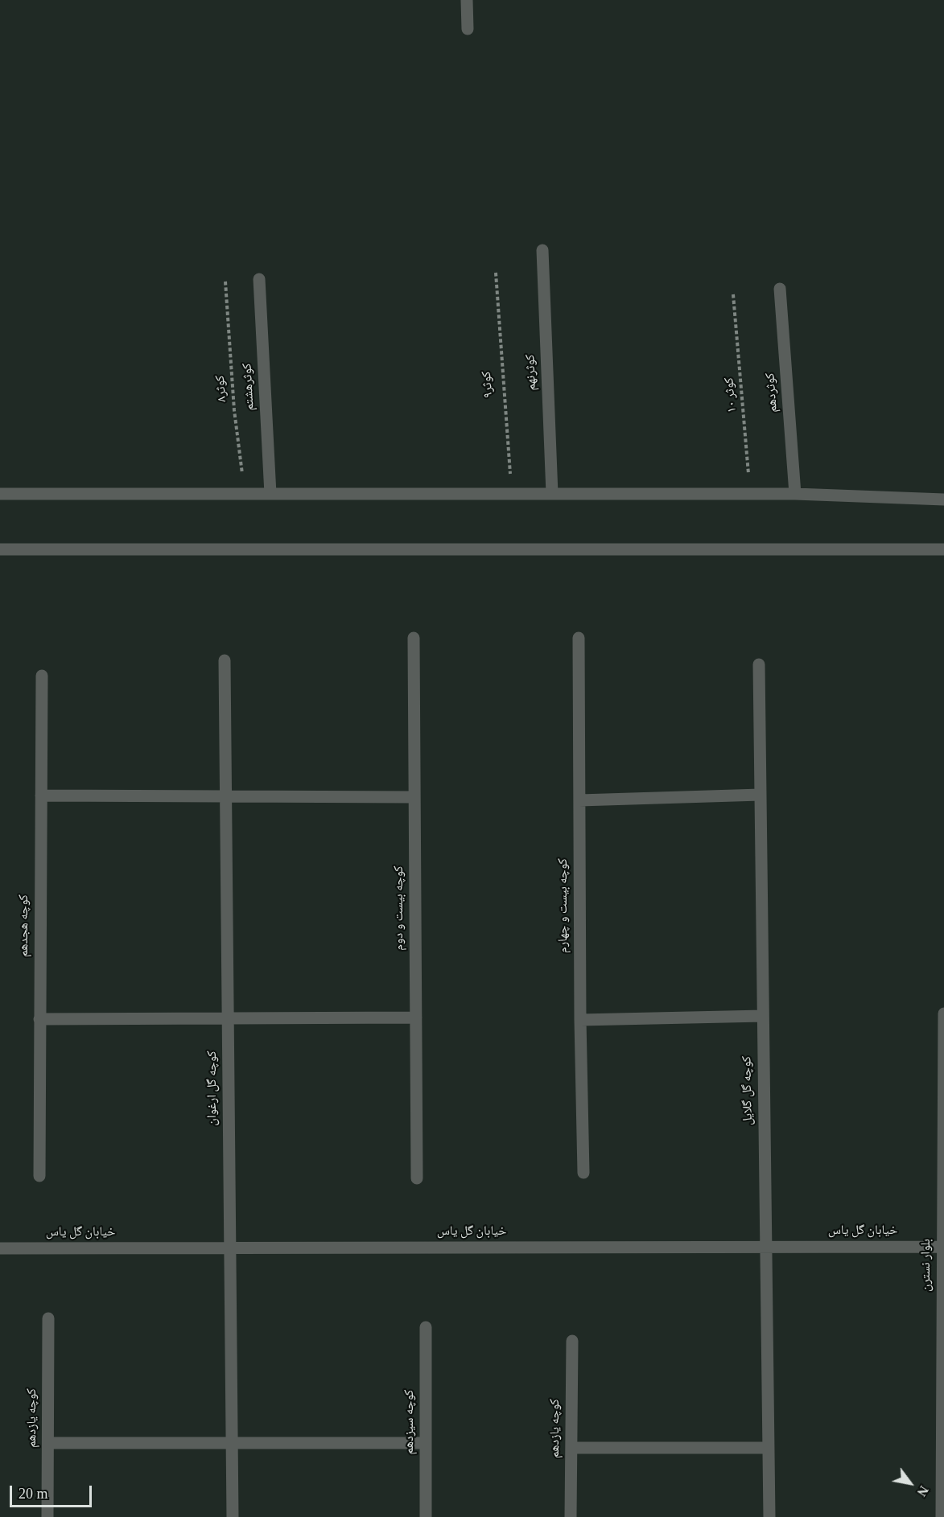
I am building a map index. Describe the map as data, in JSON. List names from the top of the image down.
{
  "streets": {
    "street": [
      "کوثرنهم",
      "کوثرهشتم",
      "کوثردهم",
      "کوچه بیست و چهارم",
      "کوچه بیست و دوم",
      "کوچه هجدهم",
      "کوچه گل ارغوان",
      "کوچه گل گلایل",
      "خیابان گل یاس",
      "بلوار نسترن",
      "کوچه یازدهم",
      "کوچه سیزدهم"
    ],
    "path": ["کوثر۹", "کوثر۸", "کوثر ۱۰"]
  },
  "crossings": [
    ["کوچه گل ارغوان", "خیابان گل یاس"],
    ["کوچه گل گلایل", "خیابان گل یاس"],
    ["خیابان گل یاس", "بلوار نسترن"]
  ],
  "scale_bar": "20 m",
  "north": "bottom right"
}
